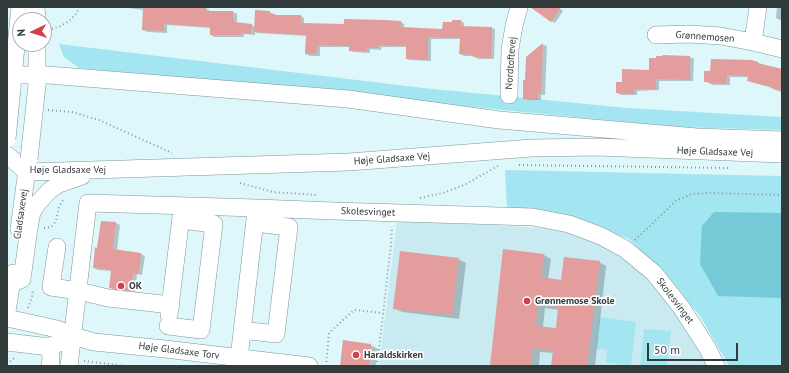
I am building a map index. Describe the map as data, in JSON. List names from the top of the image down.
{
  "streets": {
    "street": [
      "Grønnemosen",
      "Nordtoftevej",
      "Høje Gladsaxe Vej",
      "Skolesvinget",
      "Gladsaxevej",
      "Høje Gladsaxe Torv"
    ]
  },
  "crossings": [
    ["Høje Gladsaxe Vej", "Gladsaxevej"],
    ["Skolesvinget", "Høje Gladsaxe Torv"]
  ],
  "places": ["OK", "Grønnemose Skole", "Haraldskirken"],
  "scale_bar": "50 m",
  "north": "left"
}
